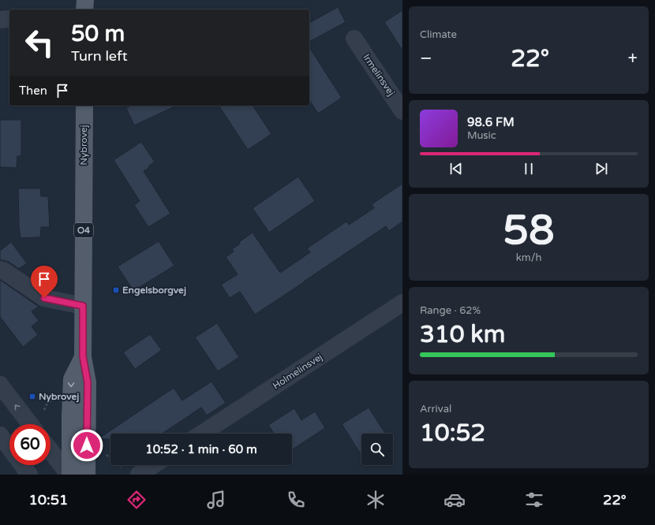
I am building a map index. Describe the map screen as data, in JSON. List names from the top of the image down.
{
  "streets": {
    "main road": ["Nybrovej", "O4"],
    "street": ["Irmelinsvej", "Holmelinsvej"]
  },
  "places": {
    "transit": ["Engelsborgvej", "Nybrovej"]
  },
  "page": {
    "tile": [
      "Climate",
      ["58", "km/h"],
      ["Range · 62%", "310 km"],
      ["Arrival", "10:52"]
    ],
    "turn": ["50 m", "Turn left"],
    "heat": ["−", "22°", "+"],
    "then": "Then",
    "song": ["98.6 FM", "Music"],
    "limit": "60",
    "trip": "10:52 · 1 min · 60 m",
    "tabs": ["10:51", "22°"]
  }
}
